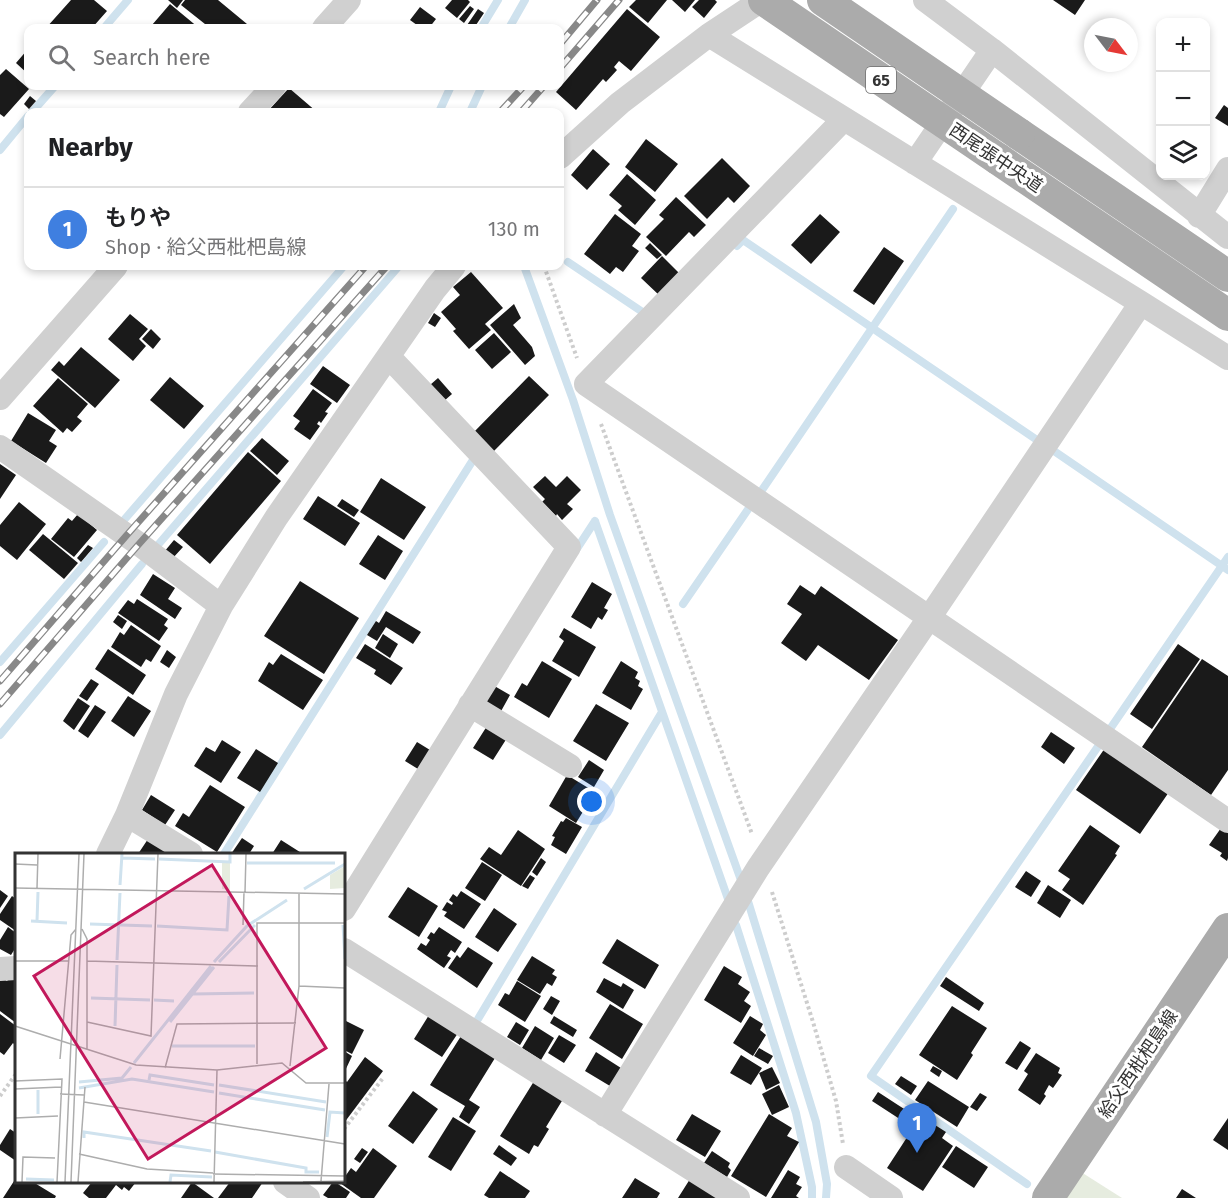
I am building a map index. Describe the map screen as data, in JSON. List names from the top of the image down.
{
  "streets": {
    "main road": ["65", "西尾張中央道", "給父西枇杷島線"]
  },
  "north": "bottom right",
  "page": {
    "map_buttons": ["+", "−"],
    "search": "Search here",
    "heading": "Nearby",
    "list": [
      {
        "mark": "1",
        "name": "もりや",
        "note": "Shop · 給父西枇杷島線",
        "value": "130 m"
      }
    ],
    "pins": "1"
  }
}
